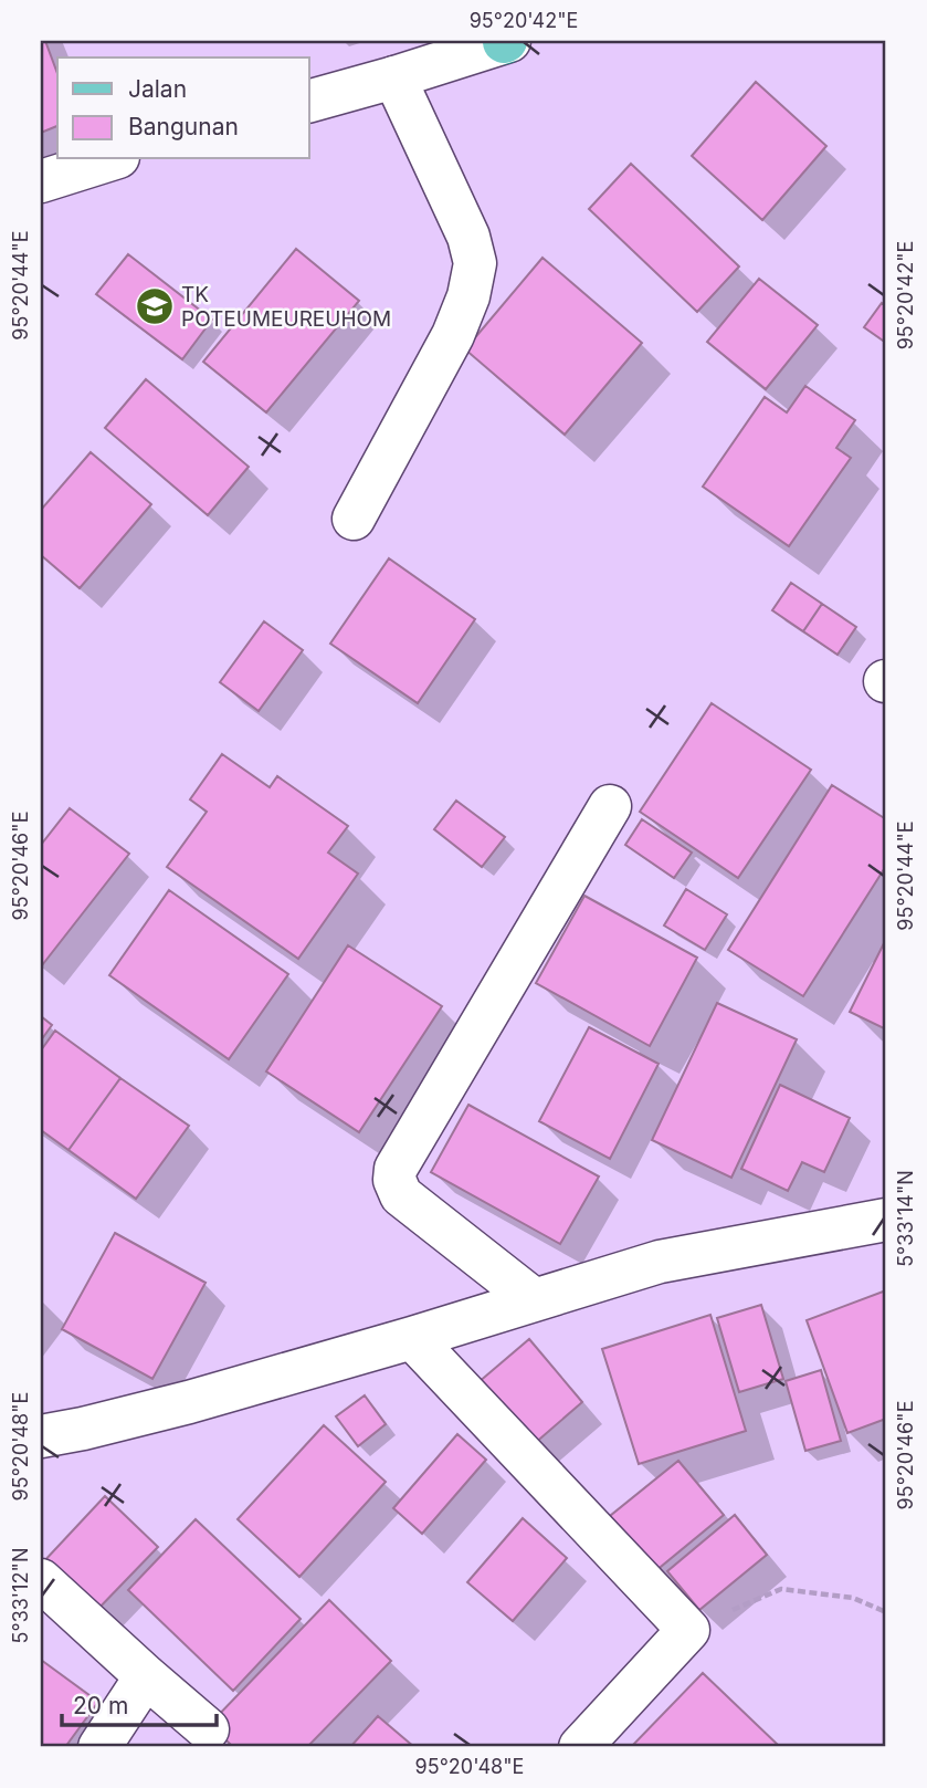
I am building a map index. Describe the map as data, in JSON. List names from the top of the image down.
{
  "places": {
    "school or university": ["TK POTEUMEUREUHOM"]
  },
  "legend": ["Jalan", "Bangunan"],
  "scale_bar": "20 m",
  "coordinates": [
    "95°20'42\"E",
    "95°20'44\"E",
    "95°20'46\"E",
    "5°33'14\"N",
    "95°20'48\"E",
    "5°33'12\"N"
  ]
}
